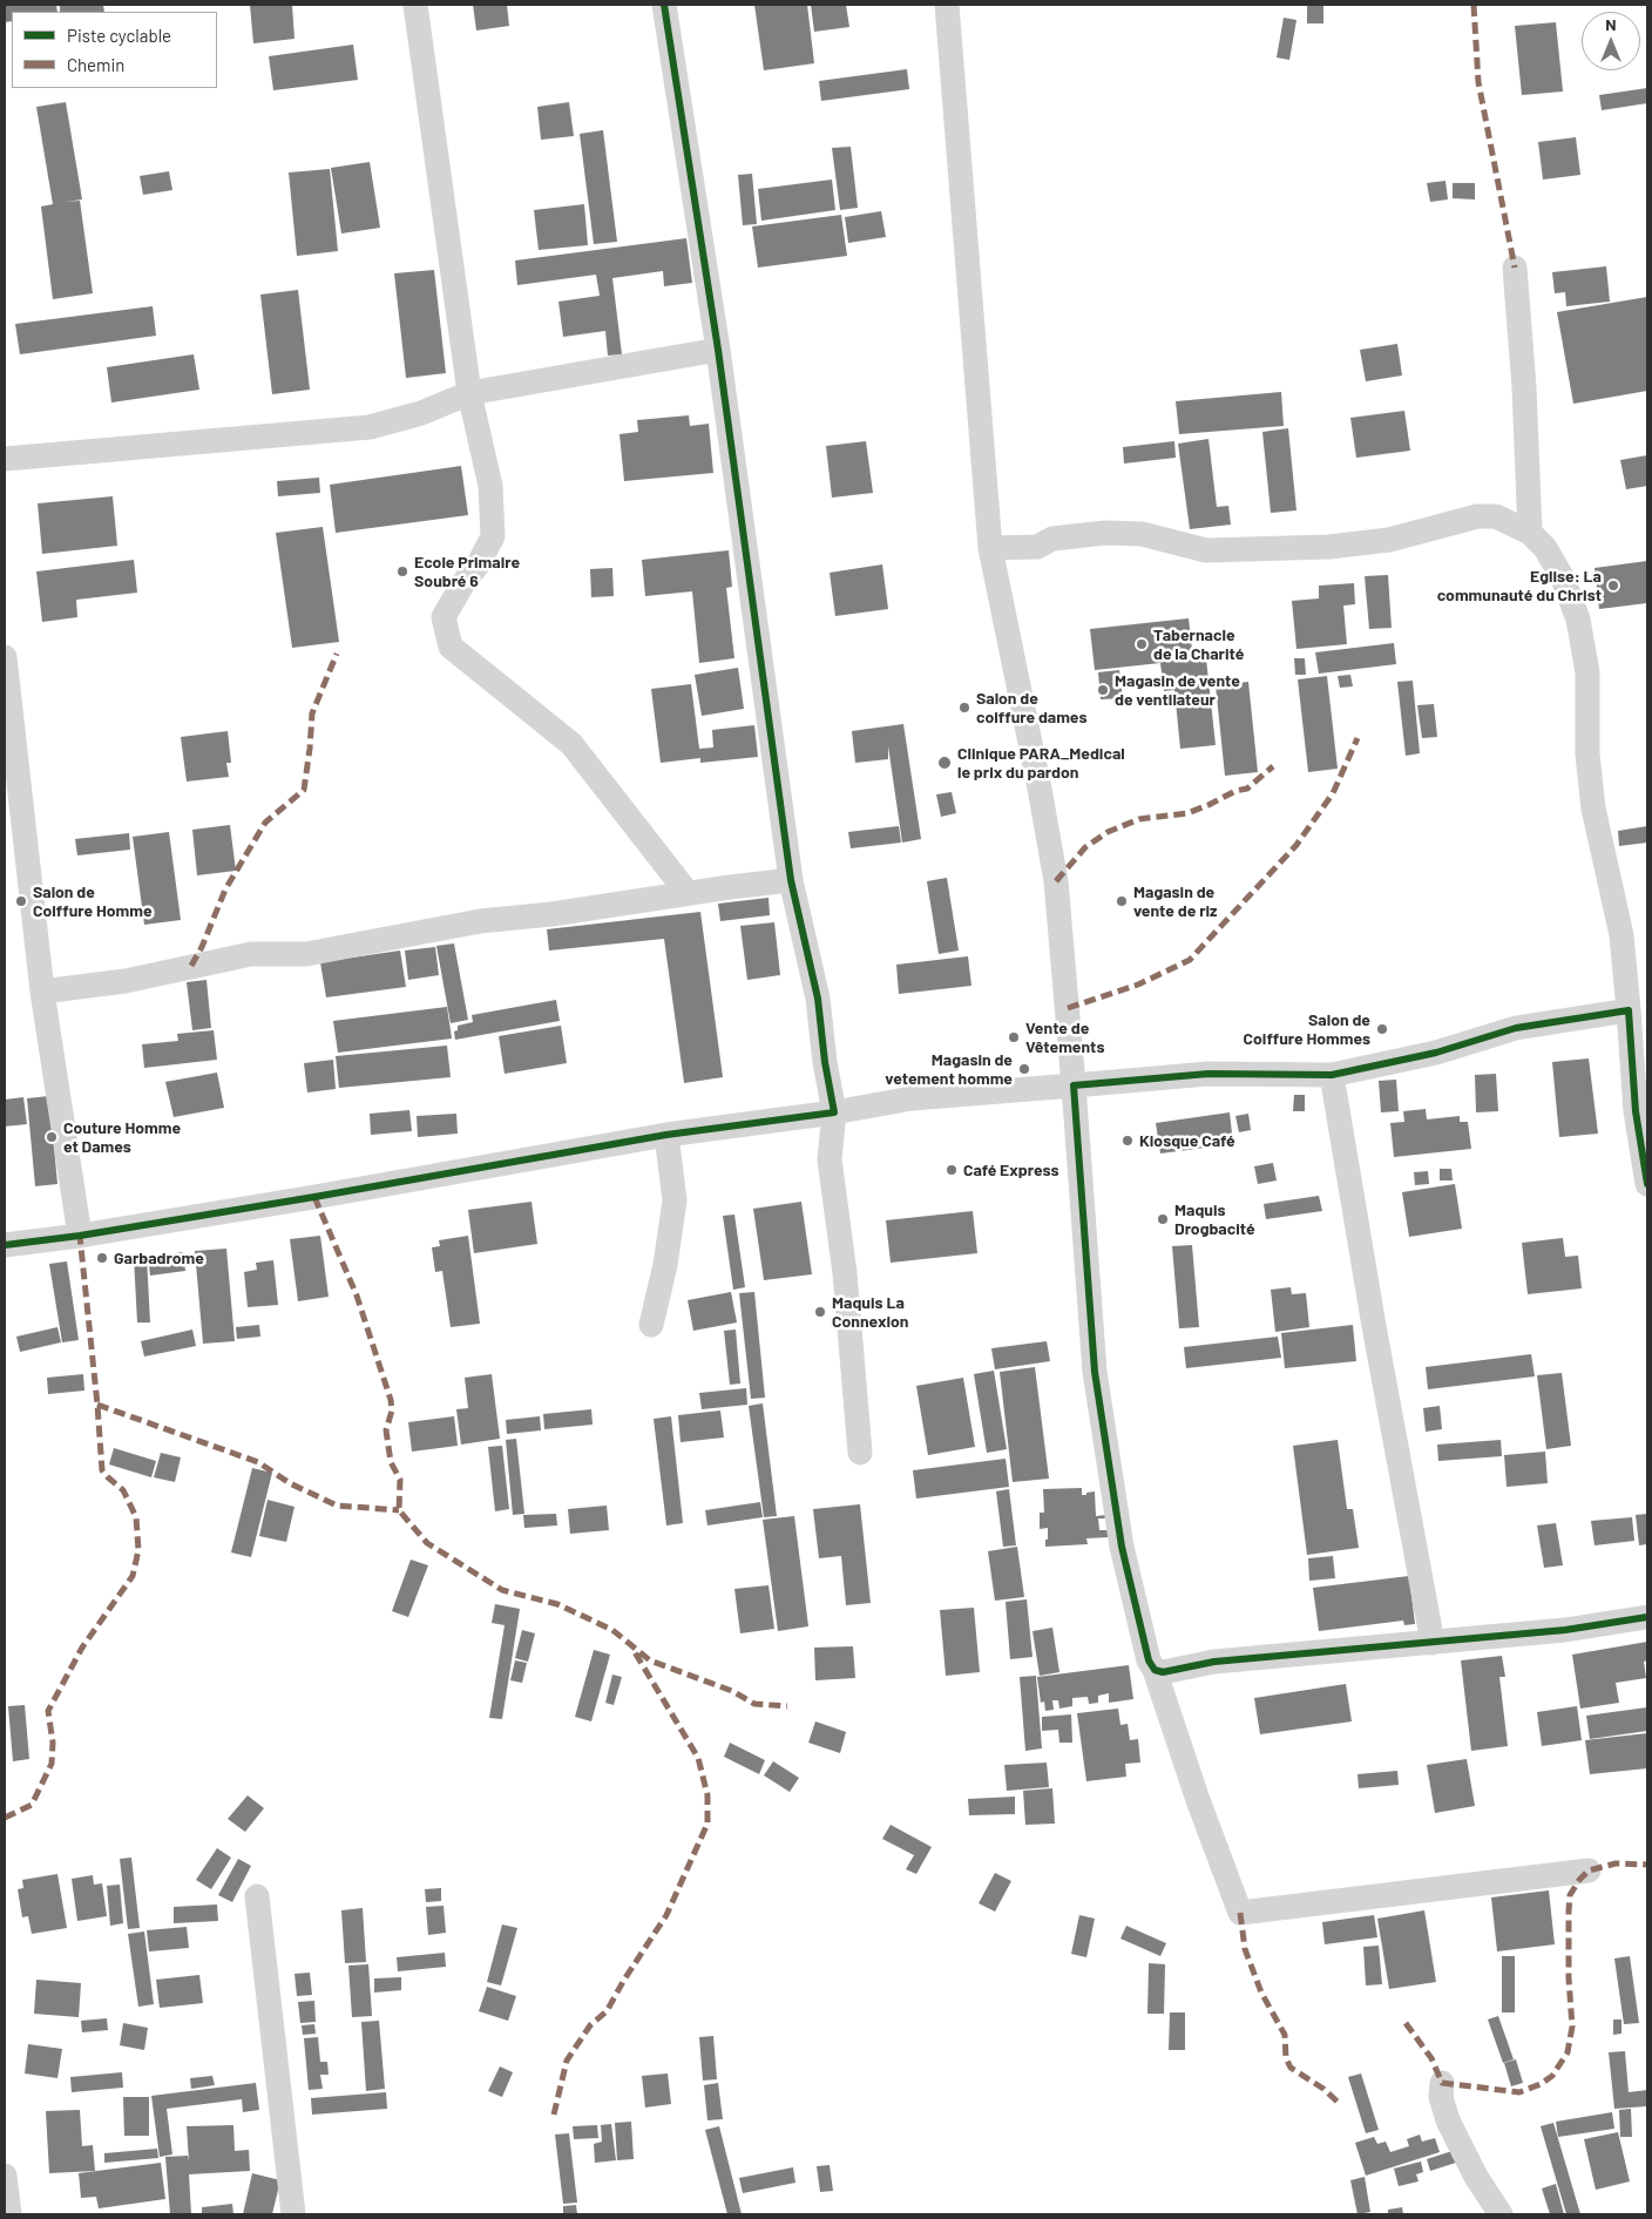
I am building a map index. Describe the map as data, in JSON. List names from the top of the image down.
{
  "places": [
    "Ecole Primaire Soubré 6",
    "Eglise: La communauté du Christ",
    "Tabernacle de la Charité",
    "Magasin de vente de ventilateur",
    "Salon de coiffure dames",
    "Clinique PARA_Medical le prix du pardon",
    "Salon de Coiffure Homme",
    "Magasin de vente de riz",
    "Salon de Coiffure Hommes",
    "Vente de Vêtements",
    "Magasin de vetement homme",
    "Couture Homme et Dames",
    "Kiosque Café",
    "Café Express",
    "Maquis Drogbacité",
    "Garbadrome",
    "Maquis La Connexion"
  ],
  "legend": ["Piste cyclable", "Chemin"],
  "north": "top"
}
